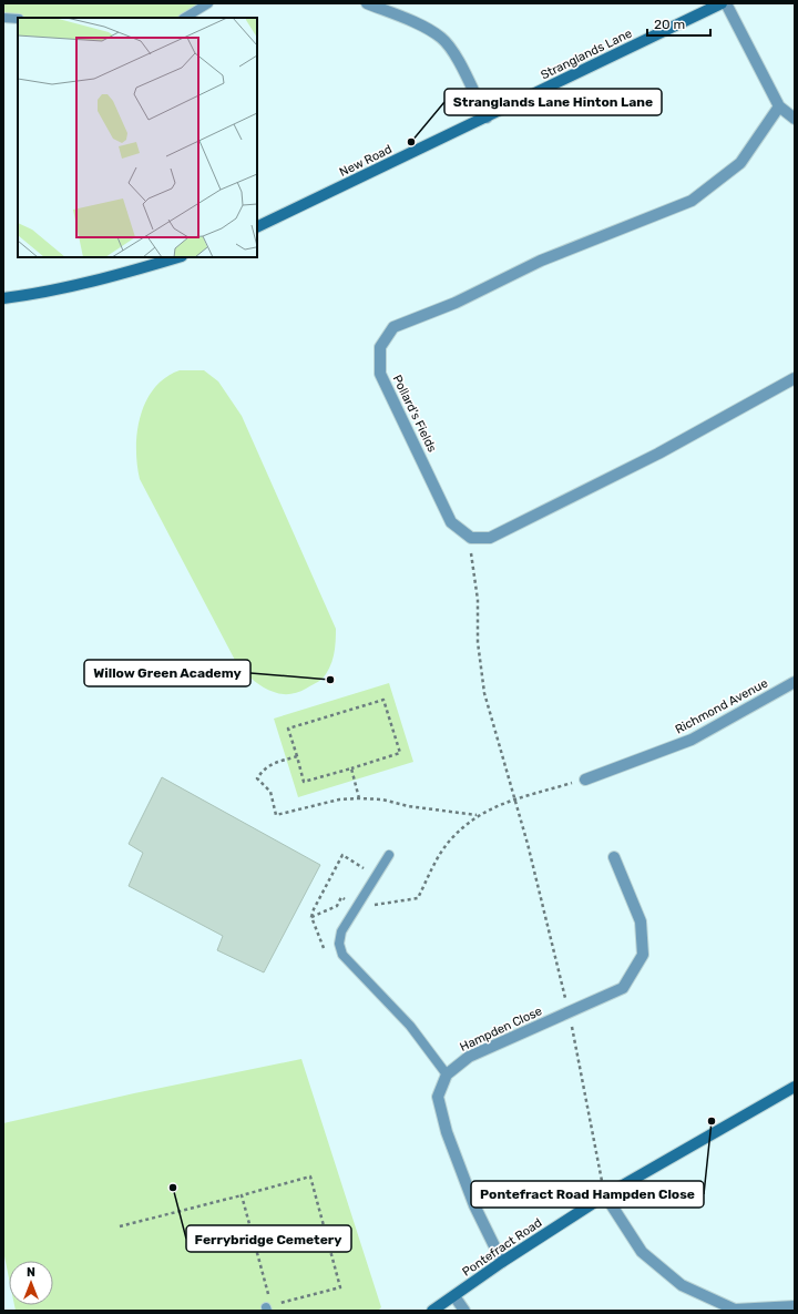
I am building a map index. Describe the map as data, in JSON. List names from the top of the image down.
{
  "streets": {
    "main road": ["Stranglands Lane", "New Road", "Pontefract Road"],
    "street": ["Pollard's Fields", "Richmond Avenue", "Hampden Close"]
  },
  "crossings": [
    ["Stranglands Lane", "New Road"],
    ["Hampden Close", "Pontefract Road"]
  ],
  "places": [
    "Stranglands Lane Hinton Lane",
    "Willow Green Academy",
    "Pontefract Road Hampden Close",
    "Ferrybridge Cemetery"
  ],
  "scale_bar": "20 m",
  "north": "top"
}
